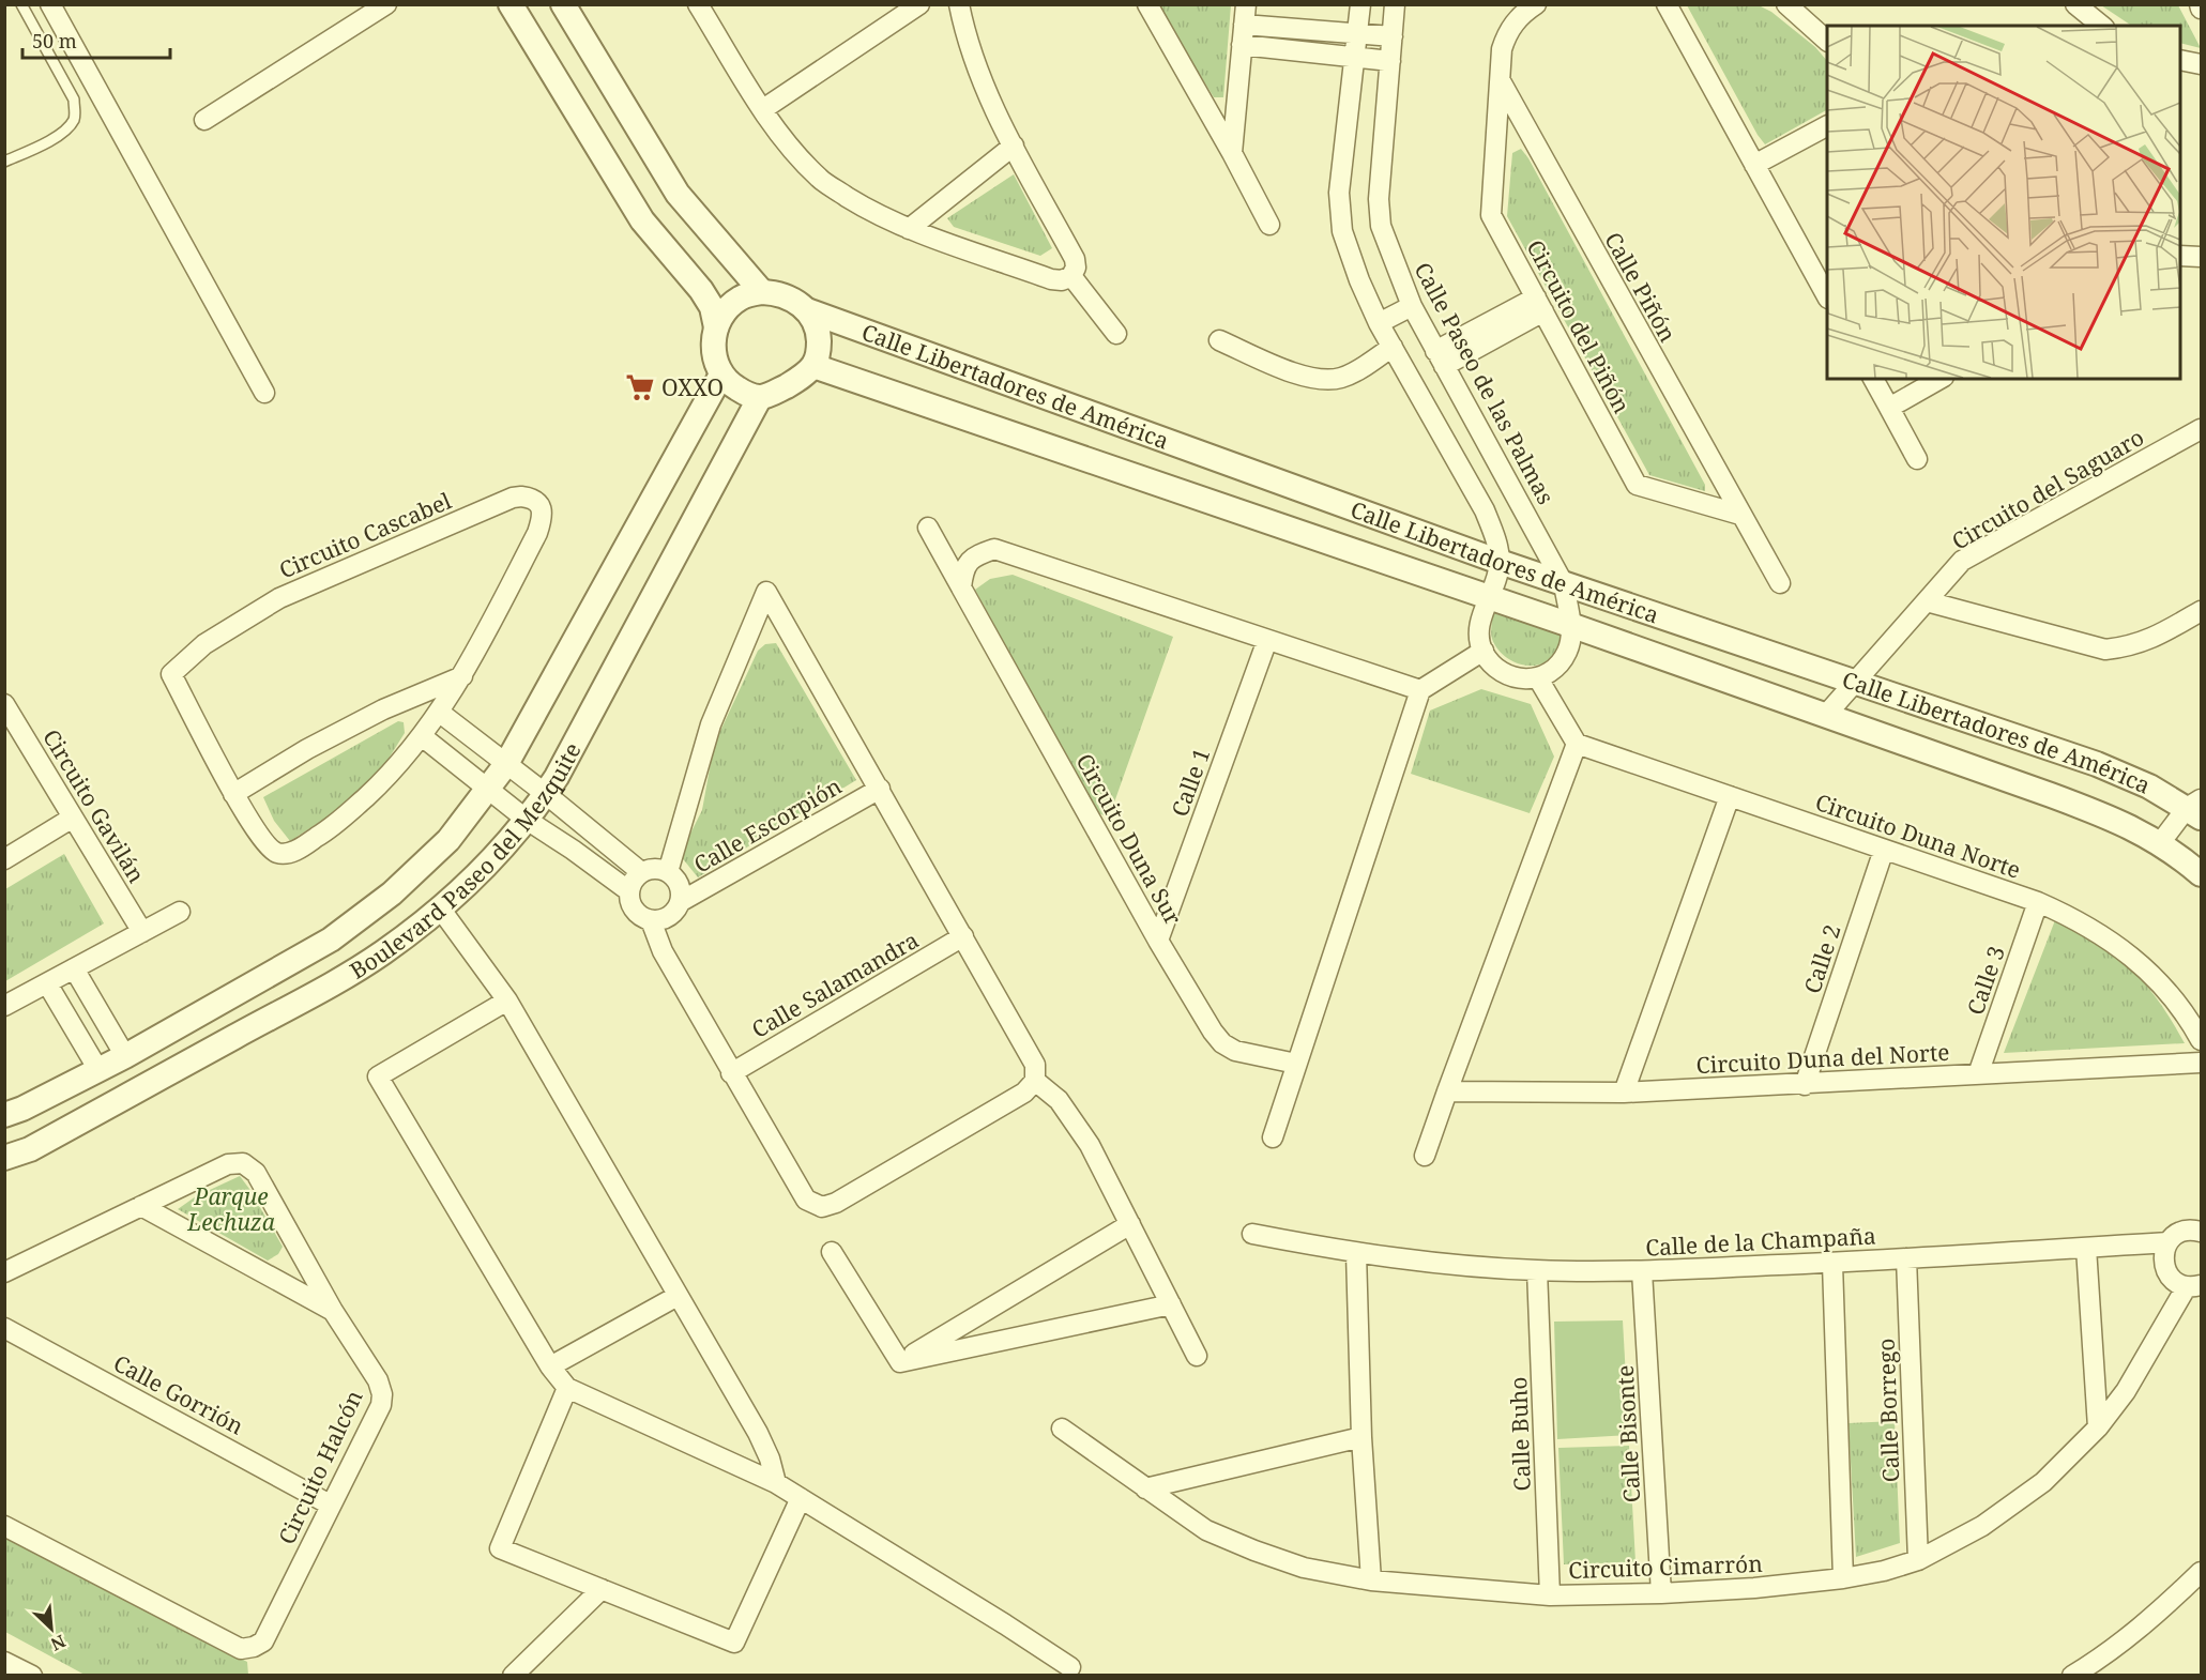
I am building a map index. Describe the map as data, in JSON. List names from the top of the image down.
{
  "streets": {
    "street": [
      "Calle Piñón",
      "Circuito del Piñón",
      "Calle Paseo de las Palmas",
      "Calle Libertadores de América",
      "Circuito del Saguaro",
      "Circuito Cascabel",
      "Calle 1",
      "Circuito Gavilán",
      "Calle Escorpión",
      "Circuito Duna Norte",
      "Circuito Duna Sur",
      "Boulevard Paseo del Mezquite",
      "Calle 2",
      "Calle 3",
      "Calle Salamandra",
      "Circuito Duna del Norte",
      "Calle de la Champaña",
      "Calle Gorrión",
      "Calle Borrego",
      "Calle Buho",
      "Calle Bisonte",
      "Circuito Halcón",
      "Circuito Cimarrón"
    ]
  },
  "crossings": [
    ["Calle Piñón", "Circuito del Piñón"],
    ["Calle Paseo de las Palmas", "Calle Libertadores de América"],
    ["Calle Libertadores de América", "Circuito del Saguaro"],
    ["Calle Libertadores de América", "Boulevard Paseo del Mezquite"],
    ["Calle 1", "Circuito Duna Sur"],
    ["Circuito Duna Norte", "Calle 2"],
    ["Circuito Duna Norte", "Calle 3"],
    ["Calle 2", "Circuito Duna del Norte"],
    ["Calle 3", "Circuito Duna del Norte"],
    ["Calle de la Champaña", "Calle Borrego"],
    ["Calle de la Champaña", "Calle Buho"],
    ["Calle de la Champaña", "Calle Bisonte"],
    ["Calle Gorrión", "Circuito Halcón"],
    ["Calle Borrego", "Circuito Cimarrón"],
    ["Calle Buho", "Circuito Cimarrón"],
    ["Calle Bisonte", "Circuito Cimarrón"]
  ],
  "parks": ["Parque Lechuza"],
  "places": {
    "supermarket": ["OXXO"]
  },
  "scale_bar": "50 m",
  "north": "bottom right"
}
